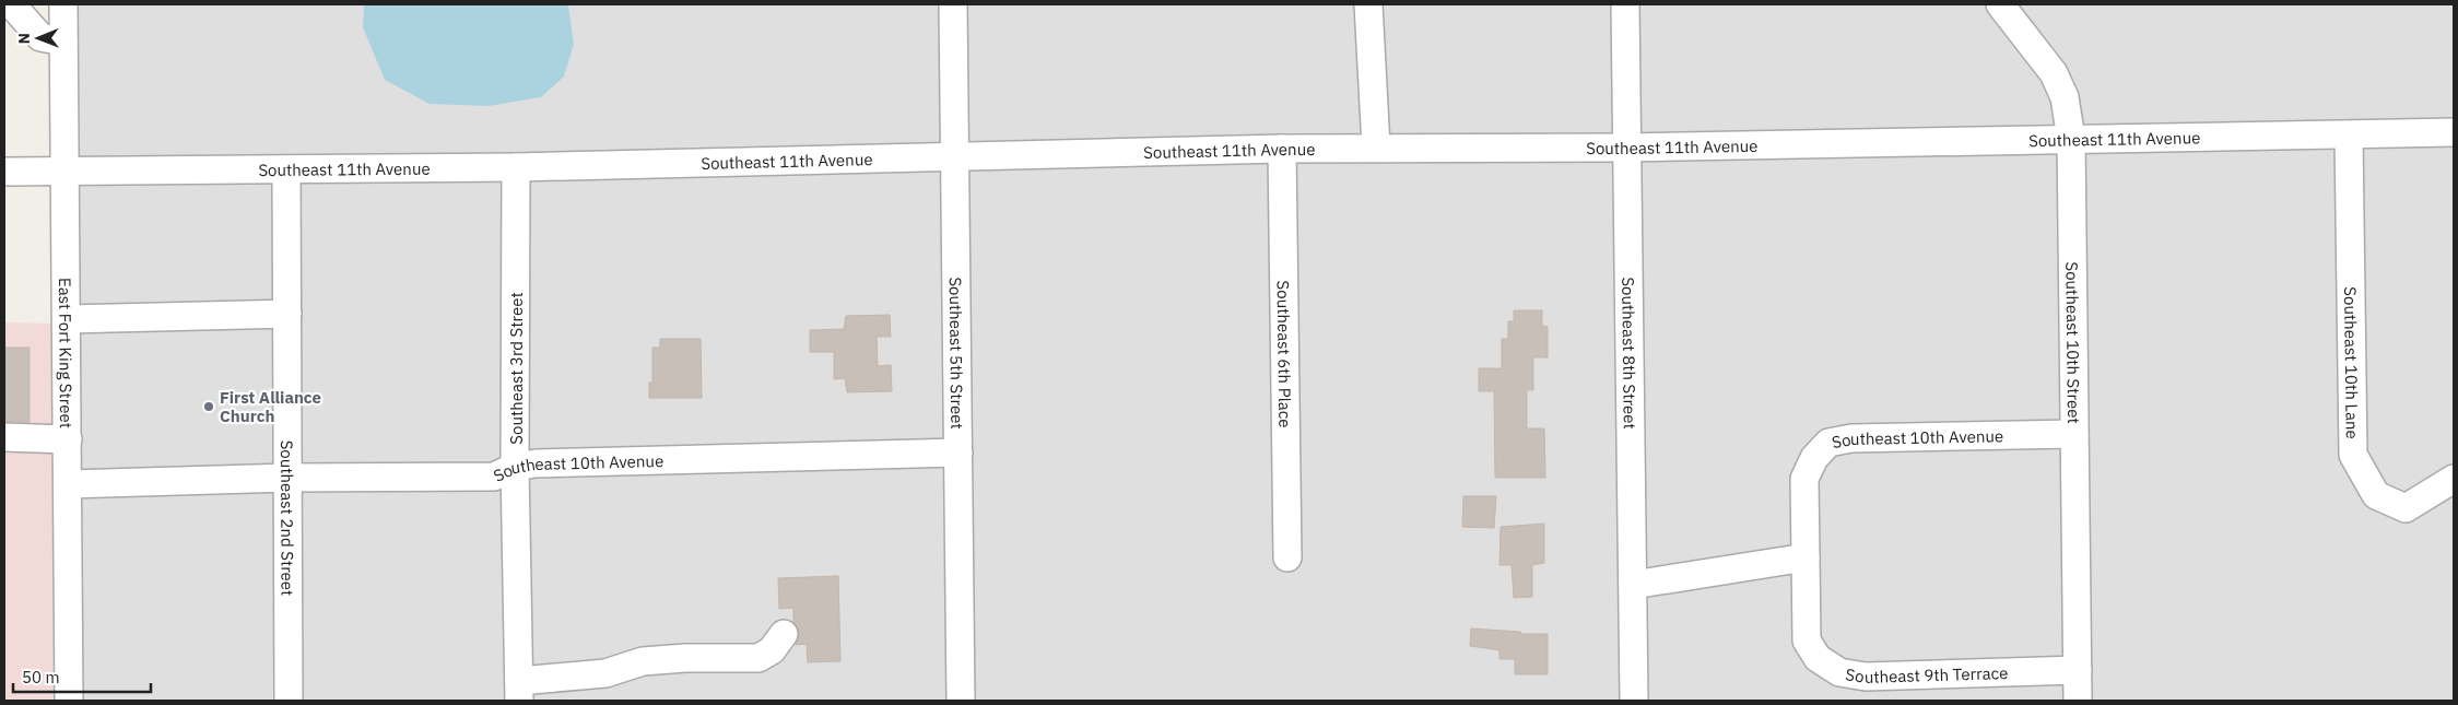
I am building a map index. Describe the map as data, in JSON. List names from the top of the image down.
{
  "streets": {
    "street": [
      "Southeast 11th Avenue",
      "Southeast 10th Street",
      "East Fort King Street",
      "Southeast 5th Street",
      "Southeast 6th Place",
      "Southeast 8th Street",
      "Southeast 10th Lane",
      "Southeast 3rd Street",
      "Southeast 10th Avenue",
      "Southeast 2nd Street",
      "Southeast 9th Terrace"
    ]
  },
  "crossings": [
    ["Southeast 11th Avenue", "Southeast 10th Street"],
    ["Southeast 11th Avenue", "East Fort King Street"],
    ["Southeast 11th Avenue", "Southeast 5th Street"],
    ["Southeast 11th Avenue", "Southeast 6th Place"],
    ["Southeast 11th Avenue", "Southeast 8th Street"],
    ["Southeast 11th Avenue", "Southeast 10th Lane"],
    ["Southeast 11th Avenue", "Southeast 3rd Street"],
    ["Southeast 11th Avenue", "Southeast 2nd Street"],
    ["Southeast 10th Street", "Southeast 10th Avenue"],
    ["Southeast 10th Street", "Southeast 9th Terrace"],
    ["East Fort King Street", "Southeast 10th Avenue"],
    ["Southeast 5th Street", "Southeast 10th Avenue"],
    ["Southeast 3rd Street", "Southeast 10th Avenue"],
    ["Southeast 10th Avenue", "Southeast 2nd Street"],
    ["Southeast 10th Avenue", "Southeast 9th Terrace"]
  ],
  "places": ["First Alliance Church"],
  "scale_bar": "50 m",
  "north": "left"
}
